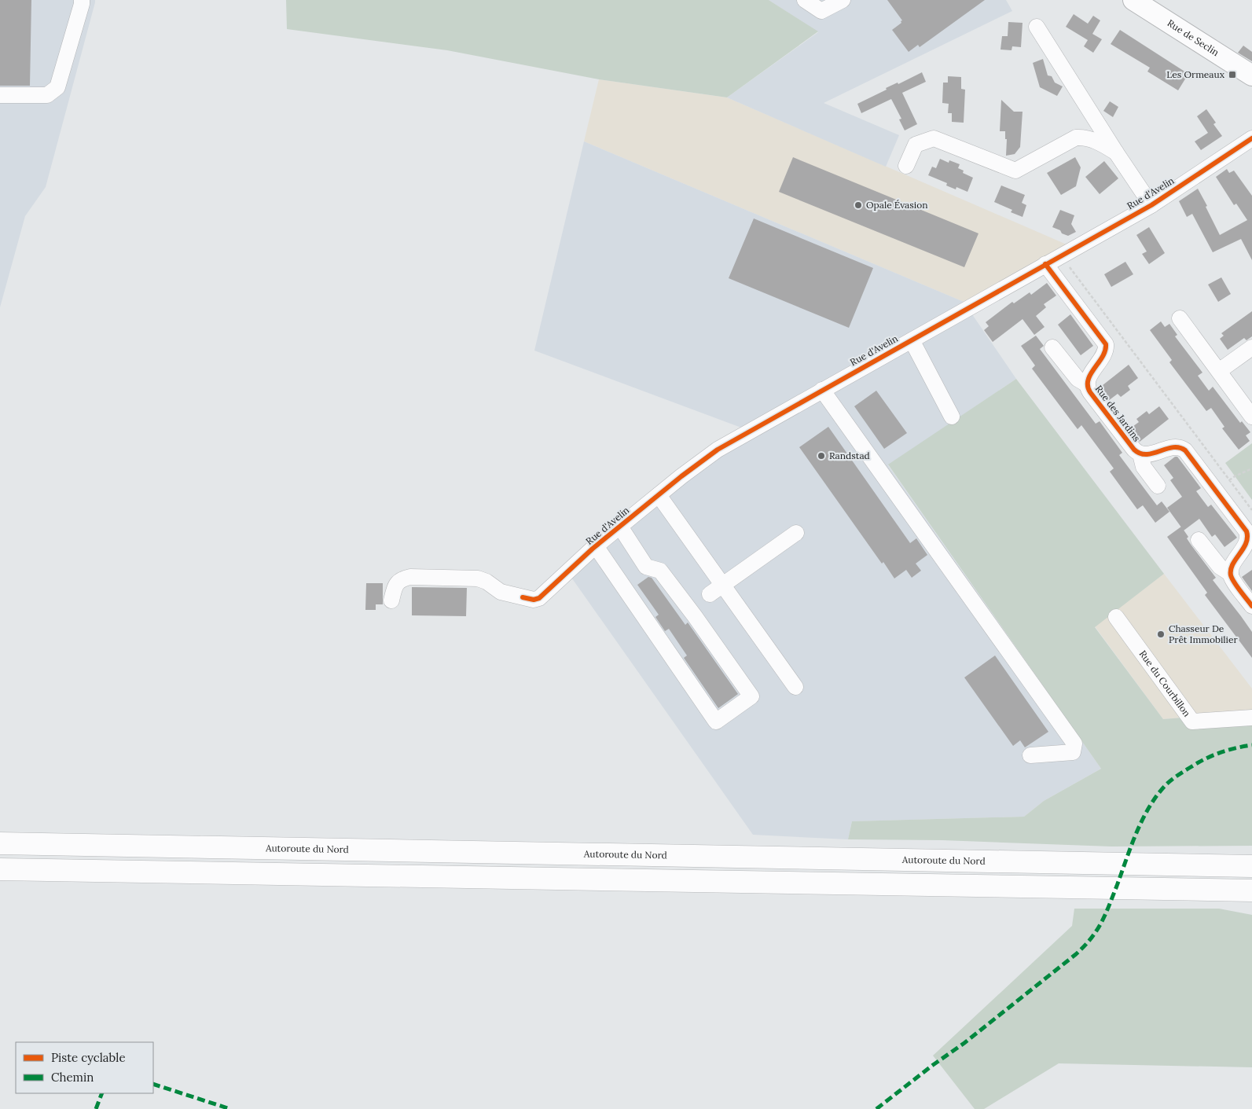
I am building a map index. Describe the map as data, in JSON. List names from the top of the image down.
{
  "streets": {
    "highway": ["Autoroute du Nord"],
    "main road": ["Rue de Seclin"],
    "street": ["Rue d'Avelin", "Rue des Jardins", "Rue du Courbillon"]
  },
  "crossings": [
    ["Rue d'Avelin", "Rue des Jardins"]
  ],
  "places": {
    "transit": ["Les Ormeaux"],
    "other": ["Opale Évasion", "Randstad", "Chasseur De Prêt Immobilier"]
  },
  "legend": ["Piste cyclable", "Chemin"]
}
